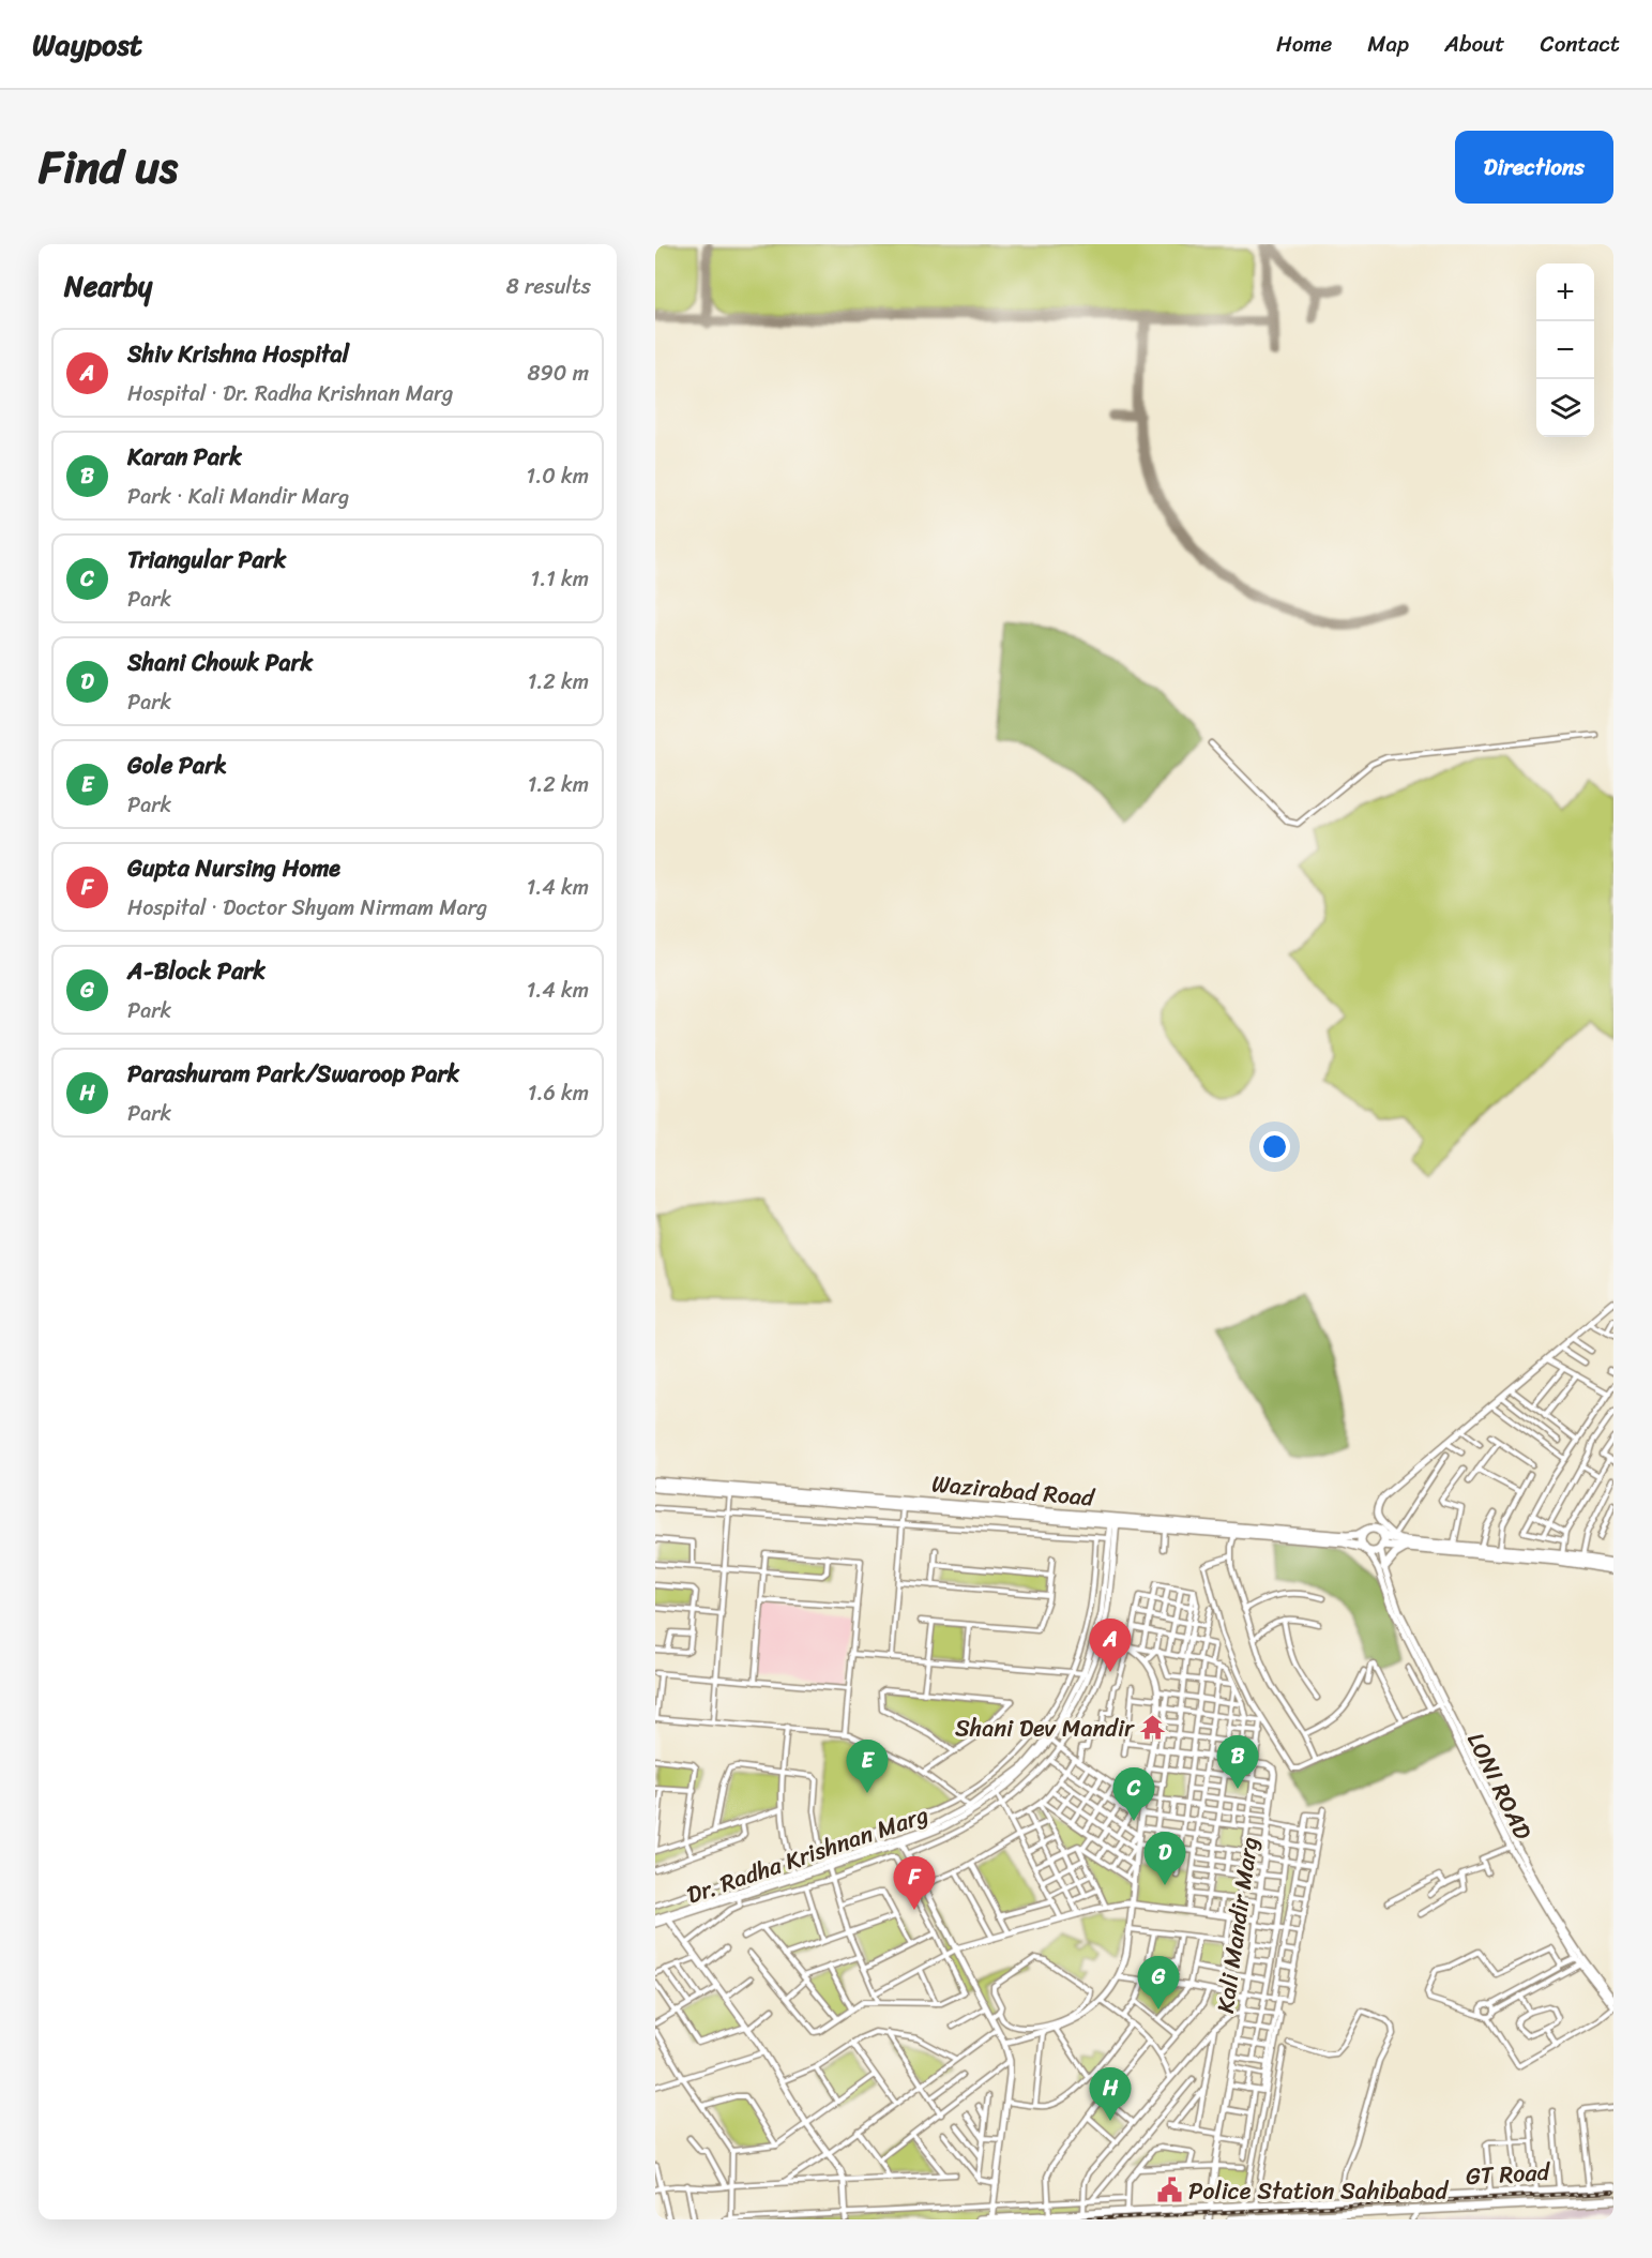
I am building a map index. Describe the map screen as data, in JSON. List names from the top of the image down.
{
  "streets": {
    "main road": ["Wazirabad Road", "GT Road"],
    "street": ["LONI ROAD", "Dr. Radha Krishnan Marg", "Kali Mandir Marg"]
  },
  "crossings": [
    ["Wazirabad Road", "Dr. Radha Krishnan Marg"],
    ["Kali Mandir Marg", "GT Road"]
  ],
  "places": {
    "temple": ["Shani Dev Mandir"],
    "public building": ["Police Station Sahibabad"]
  },
  "page": {
    "header": "Waypost",
    "nav": [
      "Home",
      "Map",
      "About",
      "Contact"
    ],
    "title": "Find us",
    "buttons": "Directions",
    "heading": ["Nearby", "8 results"],
    "map_buttons": ["+", "−"],
    "list": [
      {
        "mark": "A",
        "name": "Shiv Krishna Hospital",
        "note": "Hospital · Dr. Radha Krishnan Marg",
        "value": "890 m"
      },
      {
        "mark": "B",
        "name": "Karan Park",
        "note": "Park · Kali Mandir Marg",
        "value": "1.0 km"
      },
      {
        "mark": "C",
        "name": "Triangular Park",
        "note": "Park",
        "value": "1.1 km"
      },
      {
        "mark": "D",
        "name": "Shani Chowk Park",
        "note": "Park",
        "value": "1.2 km"
      },
      {
        "mark": "E",
        "name": "Gole Park",
        "note": "Park",
        "value": "1.2 km"
      },
      {
        "mark": "F",
        "name": "Gupta Nursing Home",
        "note": "Hospital · Doctor Shyam Nirmam Marg",
        "value": "1.4 km"
      },
      {
        "mark": "G",
        "name": "A-Block Park",
        "note": "Park",
        "value": "1.4 km"
      },
      {
        "mark": "H",
        "name": "Parashuram Park/Swaroop Park",
        "note": "Park",
        "value": "1.6 km"
      }
    ],
    "pins": [
      "A",
      "B",
      "E",
      "C",
      "D",
      "F",
      "G",
      "H"
    ]
  }
}
